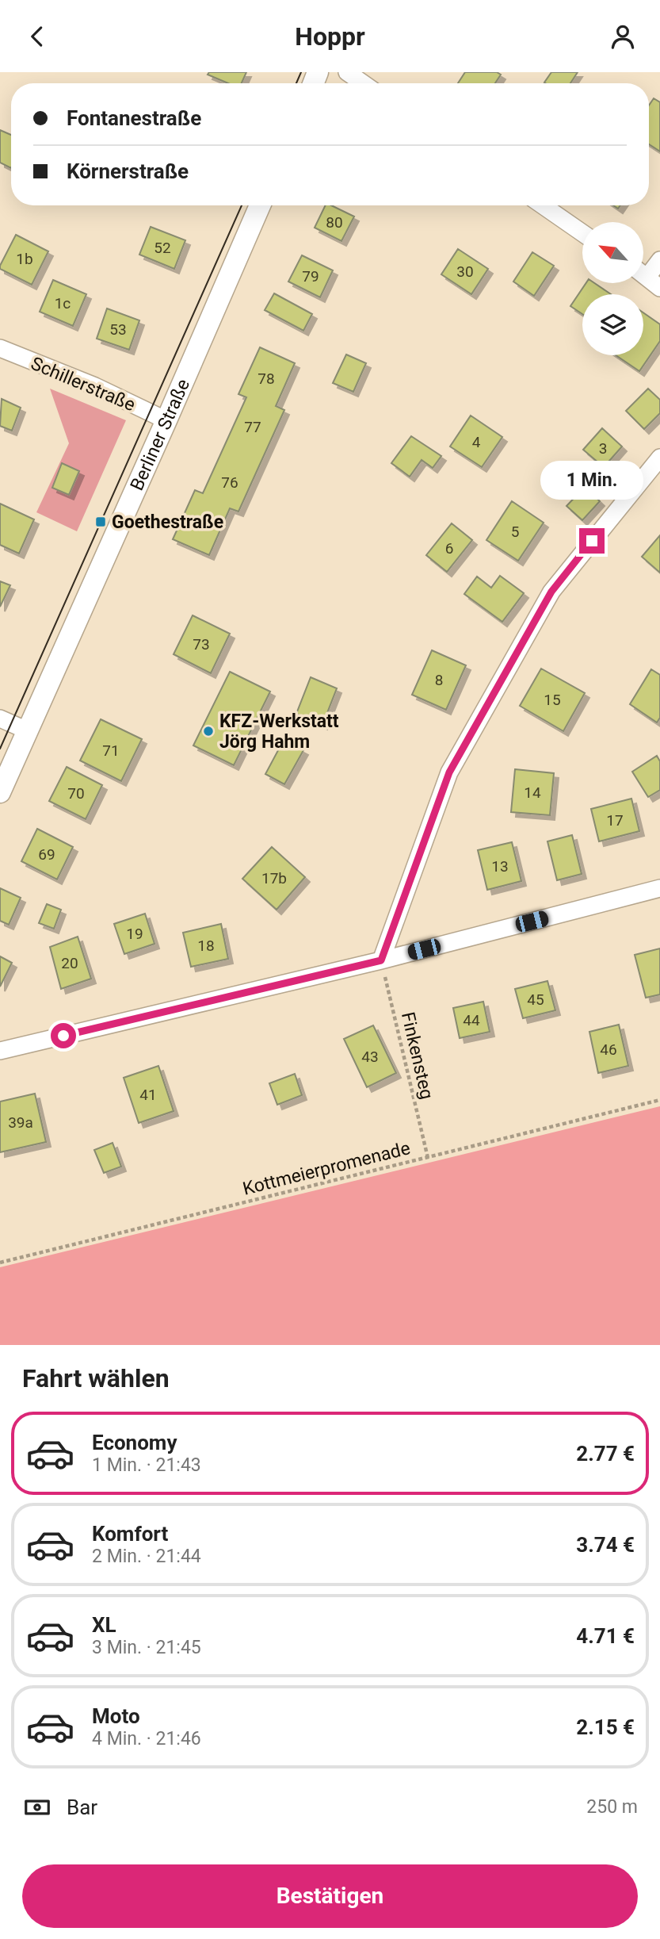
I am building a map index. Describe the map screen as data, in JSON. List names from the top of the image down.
{
  "streets": {
    "street": ["Schillerstraße", "Berliner Straße"],
    "path": ["Finkensteg", "Kottmeierpromenade"]
  },
  "crossings": [
    ["Schillerstraße", "Berliner Straße"],
    ["Finkensteg", "Kottmeierpromenade"]
  ],
  "places": {
    "transit": ["Goethestraße"],
    "other": ["KFZ-Werkstatt Jörg Hahm"]
  },
  "house_numbers": [
    "80",
    "52",
    "1b",
    "30",
    "79",
    "1c",
    "53",
    "78",
    "77",
    "4",
    "3",
    "76",
    "5",
    "6",
    "73",
    "8",
    "15",
    "71",
    "14",
    "70",
    "17",
    "69",
    "13",
    "17b",
    "19",
    "18",
    "20",
    "45",
    "44",
    "46",
    "43",
    "41",
    "39a"
  ],
  "north": "top left",
  "page": {
    "header": "Hoppr",
    "banner": ["Fontanestraße", "Körnerstraße"],
    "bubble": "1 Min.",
    "heading": "Fahrt wählen",
    "list": [
      {
        "name": "Economy",
        "note": "1 Min. · 21:43",
        "value": "2.77 €"
      },
      {
        "name": "Komfort",
        "note": "2 Min. · 21:44",
        "value": "3.74 €"
      },
      {
        "name": "XL",
        "note": "3 Min. · 21:45",
        "value": "4.71 €"
      },
      {
        "name": "Moto",
        "note": "4 Min. · 21:46",
        "value": "2.15 €"
      }
    ],
    "pay": ["Bar", "250 m"],
    "buttons": "Bestätigen"
  }
}
